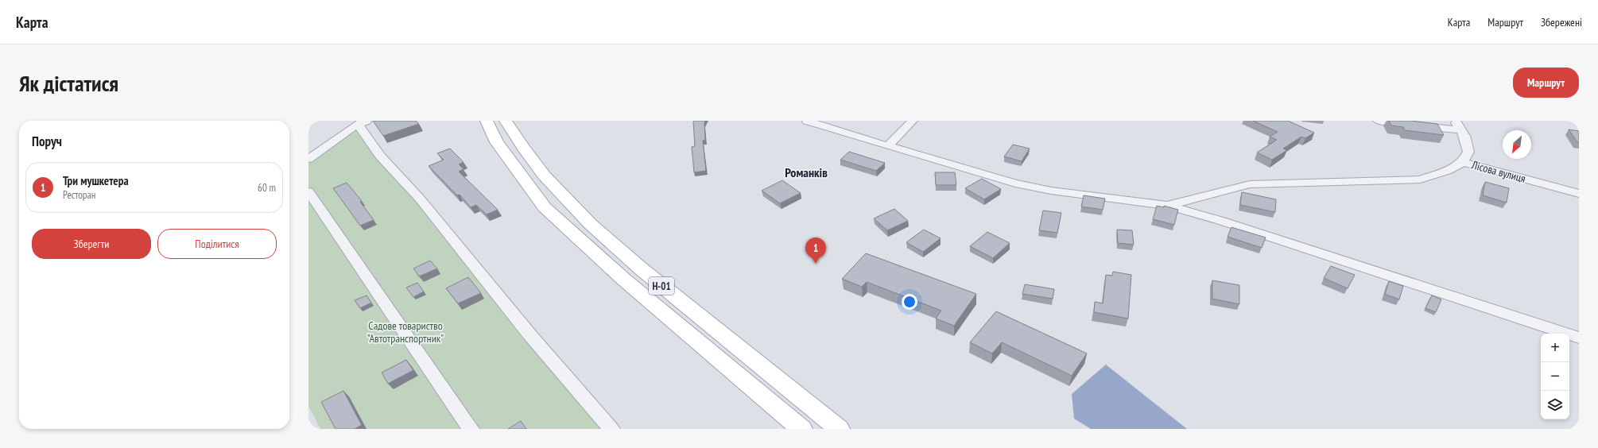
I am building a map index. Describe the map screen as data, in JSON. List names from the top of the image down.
{
  "streets": {
    "main road": ["Н-01"],
    "street": ["Лісова вулиця"]
  },
  "districts": ["Романків"],
  "parks": ["Садове товариство \"Автотранспортник\""],
  "north": "bottom left",
  "page": {
    "header": "Карта",
    "nav": ["Карта", "Маршрут", "Збережені"],
    "buttons": [
      "Маршрут",
      ["Зберегти", "Поділитися"]
    ],
    "title": "Як дістатися",
    "heading": "Поруч",
    "list": [
      {
        "mark": "1",
        "name": "Три мушкетера",
        "note": "Ресторан",
        "value": "60 m"
      }
    ],
    "pins": "1",
    "map_buttons": ["+", "−"]
  }
}
